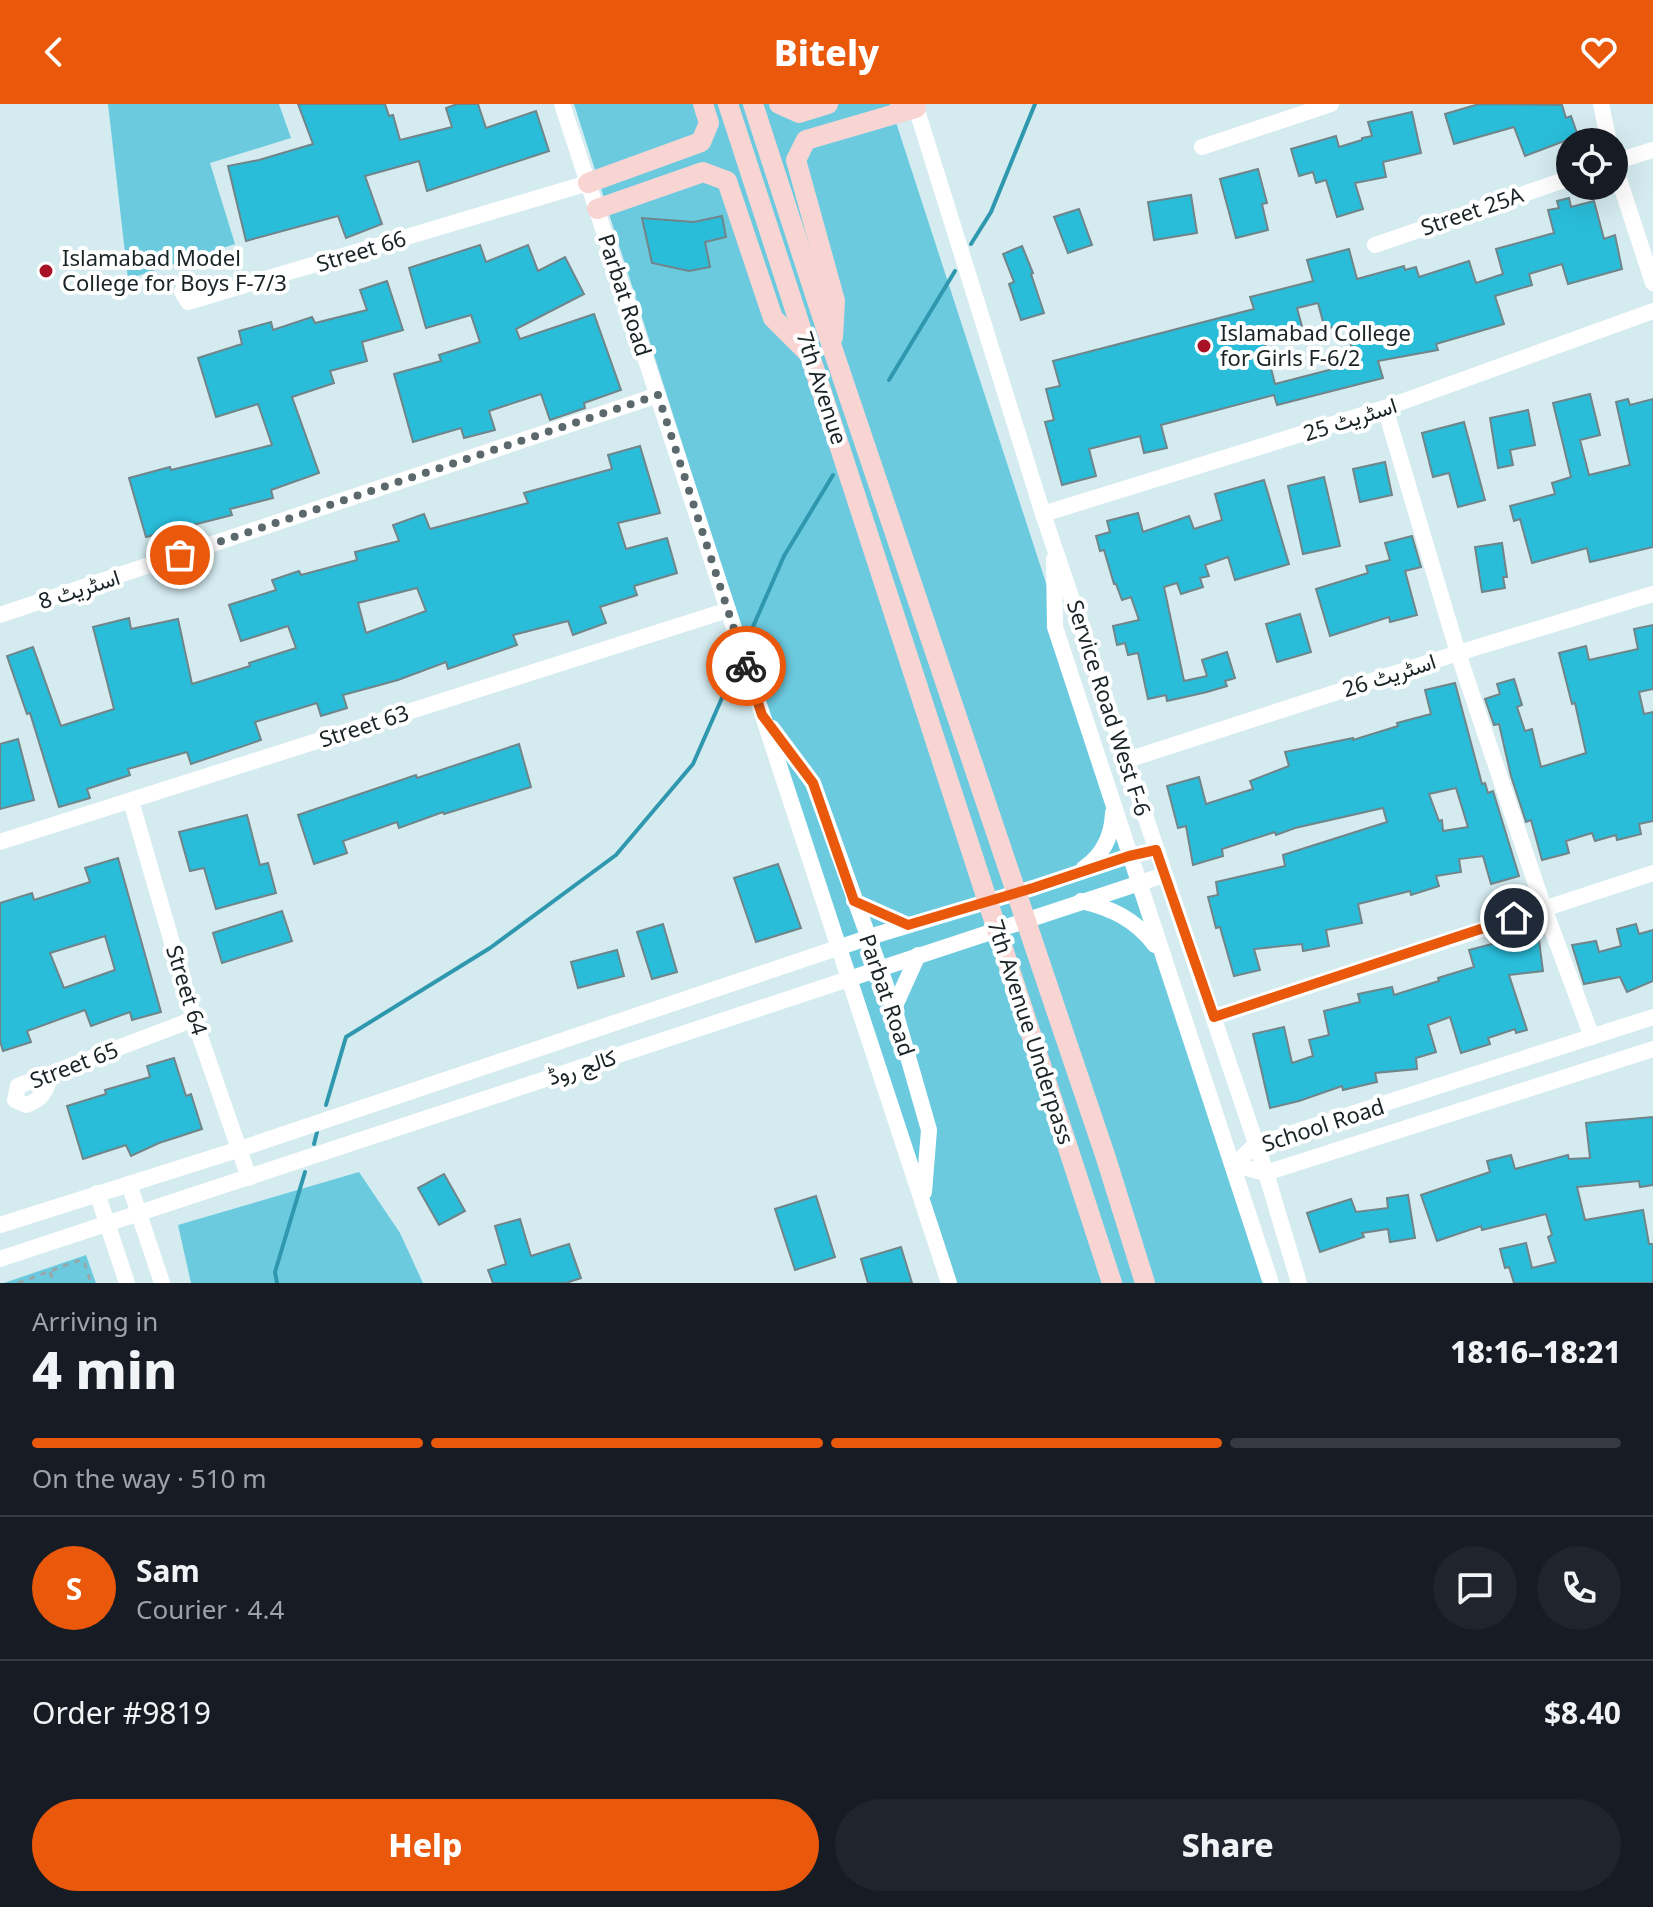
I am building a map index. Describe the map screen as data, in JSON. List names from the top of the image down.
{
  "streets": {
    "main road": ["7th Avenue", "7th Avenue Underpass"],
    "street": [
      "Street 25A",
      "Street 66",
      "Parbat Road",
      "اسٹریٹ 25",
      "اسٹریٹ 8",
      "اسٹریٹ 26",
      "Service Road West F-6",
      "Street 63",
      "Street 64",
      "Street 65",
      "کالج روڈ",
      "School Road"
    ]
  },
  "crossings": [
    ["Street 66", "Parbat Road"],
    ["Parbat Road", "اسٹریٹ 8"],
    ["Parbat Road", "Street 63"],
    ["Parbat Road", "کالج روڈ"],
    ["7th Avenue", "7th Avenue Underpass"],
    ["اسٹریٹ 25", "Service Road West F-6"],
    ["اسٹریٹ 26", "Service Road West F-6"],
    ["Service Road West F-6", "کالج روڈ"],
    ["Service Road West F-6", "School Road"],
    ["Street 63", "Street 64"],
    ["Street 64", "Street 65"],
    ["Street 64", "کالج روڈ"]
  ],
  "places": ["Islamabad Model College for Boys F-7/3", "Islamabad College for Girls F-6/2"],
  "page": {
    "header": "Bitely",
    "heading": ["4 min", "Arriving in", "18:16–18:21"],
    "panel": [
      "Sam",
      "Courier · 4.4",
      "Order #9819",
      "$8.40"
    ],
    "bar": "On the way · 510 m",
    "round": "S",
    "buttons": ["Help", "Share"]
  }
}
